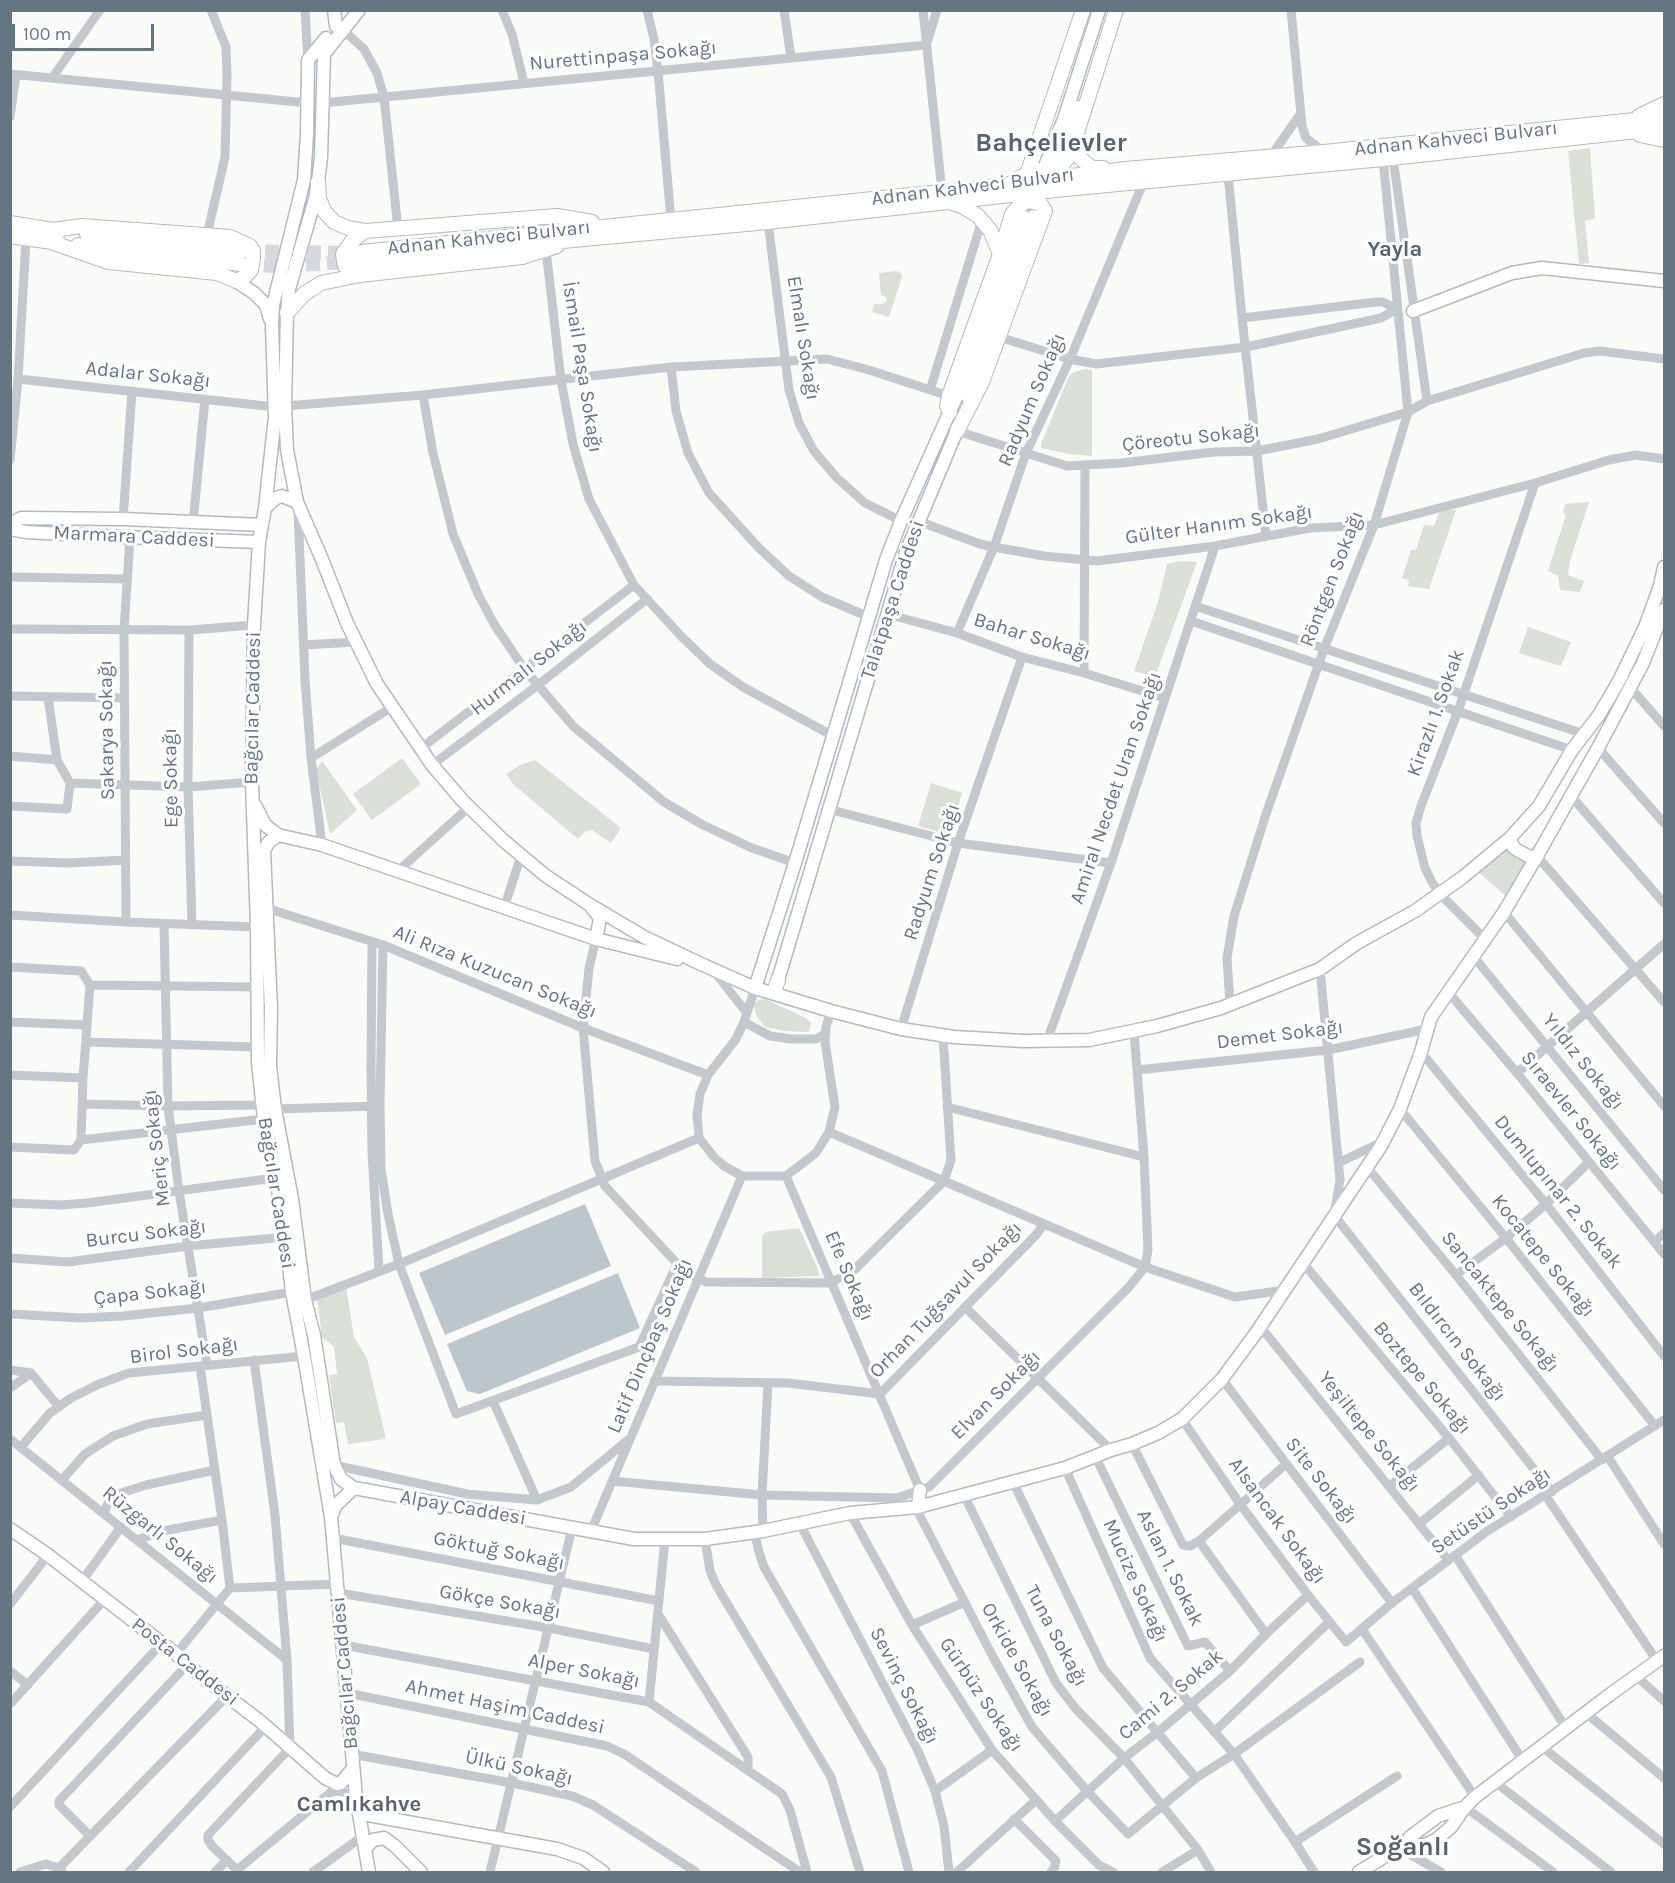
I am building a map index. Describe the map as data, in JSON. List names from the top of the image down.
{
  "streets": {
    "main road": [
      "Adnan Kahveci Bulvarı",
      "Marmara Caddesi",
      "Talatpaşa Caddesi",
      "Bağcılar Caddesi",
      "Alpay Caddesi",
      "Posta Caddesi"
    ],
    "street": [
      "Nurettinpaşa Sokağı",
      "Elmalı Sokağı",
      "İsmail Paşa Sokağı",
      "Adalar Sokağı",
      "Radyum Sokağı",
      "Çöreotu Sokağı",
      "Gülter Hanım Sokağı",
      "Röntgen Sokağı",
      "Bahar Sokağı",
      "Hurmalı Sokağı",
      "Kirazlı 1. Sokak",
      "Sakarya Sokağı",
      "Ege Sokağı",
      "Amiral Necdet Uran Sokağı",
      "Ali Rıza Kuzucan Sokağı",
      "Demet Sokağı",
      "Yıldız Sokağı",
      "Sıraevler Sokağı",
      "Meriç Sokağı",
      "Dumlupınar 2. Sokak",
      "Burcu Sokağı",
      "Kocatepe Sokağı",
      "Efe Sokağı",
      "Çapa Sokağı",
      "Orhan Tuğsavul Sokağı",
      "Sancaktepe Sokağı",
      "Bıldırcın Sokağı",
      "Latif Dinçbaş Sokağı",
      "Birol Sokağı",
      "Boztepe Sokağı",
      "Elvan Sokağı",
      "Yeşiltepe Sokağı",
      "Site Sokağı",
      "Setüstü Sokağı",
      "Alsancak Sokağı",
      "Rüzgarlı Sokağı",
      "Göktuğ Sokağı",
      "Aslan 1. Sokak",
      "Mucize Sokağı",
      "Gökçe Sokağı",
      "Tuna Sokağı",
      "Orkide Sokağı",
      "Alper Sokağı",
      "Sevinç Sokağı",
      "Gürbüz Sokağı",
      "Cami 2. Sokak",
      "Ahmet Haşim Caddesi",
      "Ülkü Sokağı"
    ]
  },
  "crossings": [
    ["Nurettinpaşa Sokağı", "Bağcılar Caddesi"],
    ["Adnan Kahveci Bulvarı", "Elmalı Sokağı"],
    ["Adnan Kahveci Bulvarı", "Radyum Sokağı"],
    ["Adnan Kahveci Bulvarı", "Röntgen Sokağı"],
    ["Elmalı Sokağı", "Adalar Sokağı"],
    ["Elmalı Sokağı", "Talatpaşa Caddesi"],
    ["İsmail Paşa Sokağı", "Adalar Sokağı"],
    ["İsmail Paşa Sokağı", "Talatpaşa Caddesi"],
    ["İsmail Paşa Sokağı", "Hurmalı Sokağı"],
    ["Adalar Sokağı", "Bağcılar Caddesi"],
    ["Radyum Sokağı", "Çöreotu Sokağı"],
    ["Radyum Sokağı", "Gülter Hanım Sokağı"],
    ["Radyum Sokağı", "Bahar Sokağı"],
    ["Çöreotu Sokağı", "Röntgen Sokağı"],
    ["Çöreotu Sokağı", "Talatpaşa Caddesi"],
    ["Gülter Hanım Sokağı", "Röntgen Sokağı"],
    ["Gülter Hanım Sokağı", "Talatpaşa Caddesi"],
    ["Gülter Hanım Sokağı", "Kirazlı 1. Sokak"],
    ["Gülter Hanım Sokağı", "Amiral Necdet Uran Sokağı"],
    ["Marmara Caddesi", "Bağcılar Caddesi"],
    ["Marmara Caddesi", "Sakarya Sokağı"],
    ["Talatpaşa Caddesi", "Bahar Sokağı"],
    ["Bahar Sokağı", "Amiral Necdet Uran Sokağı"],
    ["Bağcılar Caddesi", "Burcu Sokağı"],
    ["Bağcılar Caddesi", "Çapa Sokağı"],
    ["Bağcılar Caddesi", "Birol Sokağı"],
    ["Bağcılar Caddesi", "Göktuğ Sokağı"],
    ["Bağcılar Caddesi", "Gökçe Sokağı"],
    ["Bağcılar Caddesi", "Posta Caddesi"],
    ["Bağcılar Caddesi", "Alper Sokağı"],
    ["Bağcılar Caddesi", "Ahmet Haşim Caddesi"],
    ["Bağcılar Caddesi", "Ülkü Sokağı"],
    ["Kirazlı 1. Sokak", "Alpay Caddesi"],
    ["Demet Sokağı", "Alpay Caddesi"],
    ["Yıldız Sokağı", "Alpay Caddesi"],
    ["Sıraevler Sokağı", "Alpay Caddesi"],
    ["Meriç Sokağı", "Burcu Sokağı"],
    ["Meriç Sokağı", "Çapa Sokağı"],
    ["Meriç Sokağı", "Birol Sokağı"],
    ["Meriç Sokağı", "Gökçe Sokağı"],
    ["Dumlupınar 2. Sokak", "Alpay Caddesi"],
    ["Kocatepe Sokağı", "Alpay Caddesi"],
    ["Kocatepe Sokağı", "Setüstü Sokağı"],
    ["Efe Sokağı", "Orhan Tuğsavul Sokağı"],
    ["Efe Sokağı", "Elvan Sokağı"],
    ["Orhan Tuğsavul Sokağı", "Latif Dinçbaş Sokağı"],
    ["Sancaktepe Sokağı", "Alpay Caddesi"],
    ["Sancaktepe Sokağı", "Setüstü Sokağı"],
    ["Bıldırcın Sokağı", "Alpay Caddesi"],
    ["Bıldırcın Sokağı", "Setüstü Sokağı"],
    ["Latif Dinçbaş Sokağı", "Elvan Sokağı"],
    ["Latif Dinçbaş Sokağı", "Alpay Caddesi"],
    ["Birol Sokağı", "Rüzgarlı Sokağı"],
    ["Boztepe Sokağı", "Alpay Caddesi"],
    ["Boztepe Sokağı", "Setüstü Sokağı"],
    ["Yeşiltepe Sokağı", "Alpay Caddesi"],
    ["Yeşiltepe Sokağı", "Setüstü Sokağı"],
    ["Site Sokağı", "Alpay Caddesi"],
    ["Site Sokağı", "Setüstü Sokağı"],
    ["Alpay Caddesi", "Alsancak Sokağı"],
    ["Alpay Caddesi", "Aslan 1. Sokak"],
    ["Alpay Caddesi", "Mucize Sokağı"],
    ["Alpay Caddesi", "Tuna Sokağı"],
    ["Alpay Caddesi", "Orkide Sokağı"],
    ["Alpay Caddesi", "Sevinç Sokağı"],
    ["Alpay Caddesi", "Gürbüz Sokağı"],
    ["Setüstü Sokağı", "Alsancak Sokağı"],
    ["Alsancak Sokağı", "Cami 2. Sokak"],
    ["Aslan 1. Sokak", "Cami 2. Sokak"],
    ["Mucize Sokağı", "Cami 2. Sokak"],
    ["Tuna Sokağı", "Orkide Sokağı"],
    ["Tuna Sokağı", "Cami 2. Sokak"],
    ["Orkide Sokağı", "Cami 2. Sokak"],
    ["Gürbüz Sokağı", "Cami 2. Sokak"]
  ],
  "districts": [
    "Bahçelievler",
    "Yayla",
    "Camlıkahve",
    "Soğanlı"
  ],
  "scale_bar": "100 m"
}
